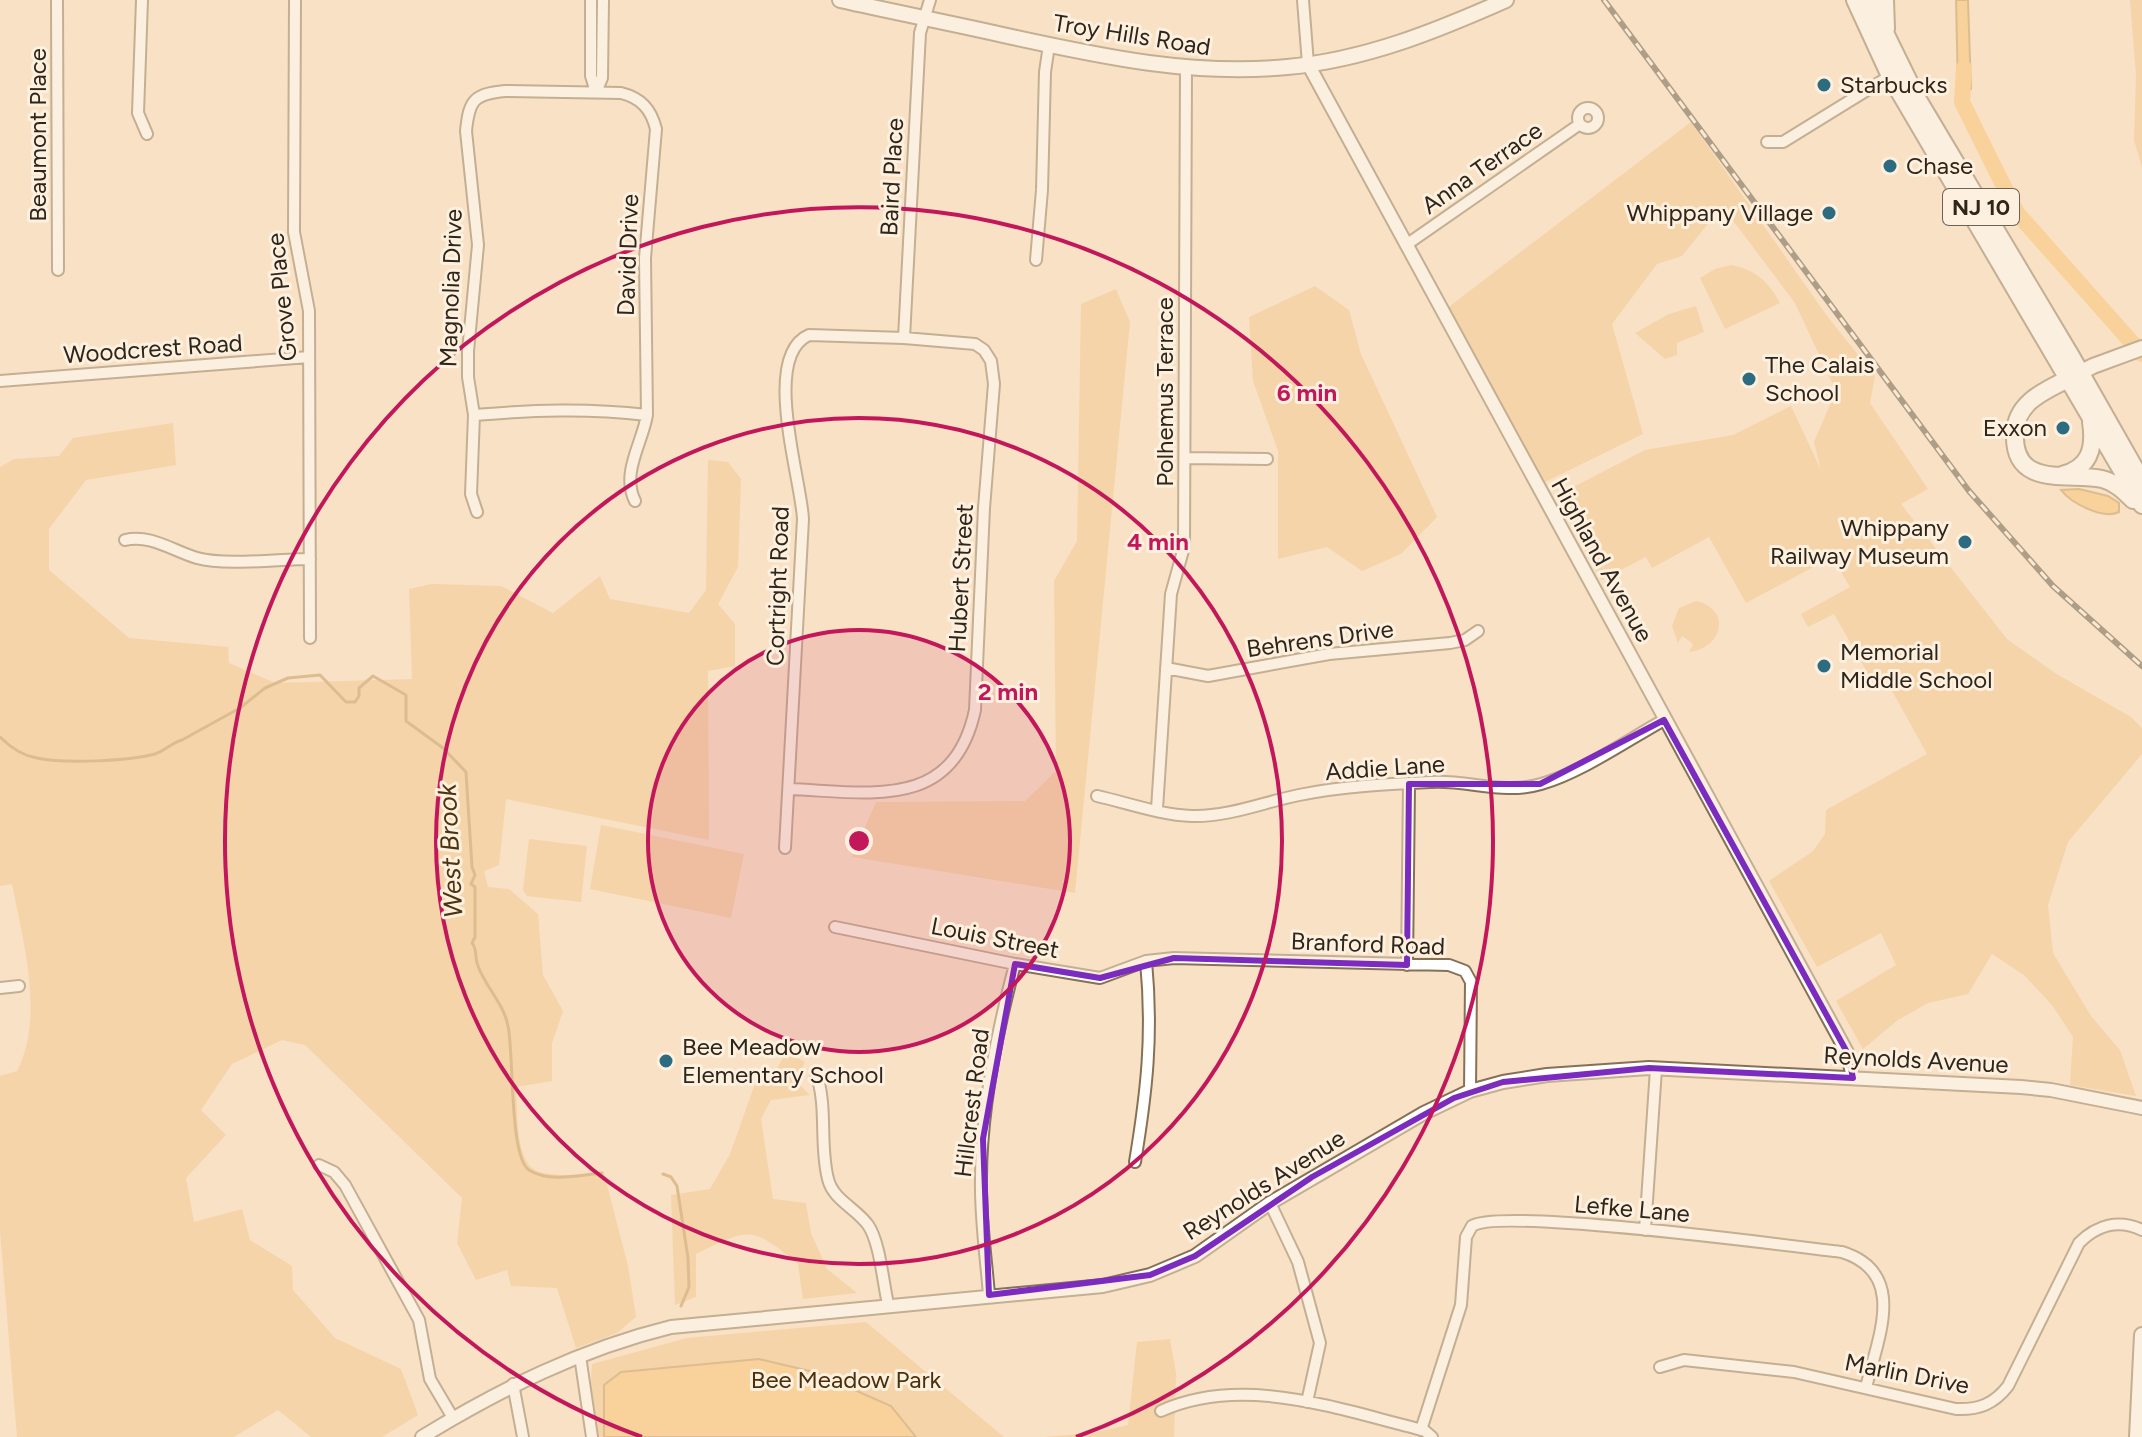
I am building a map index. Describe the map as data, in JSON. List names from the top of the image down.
{
  "streets": {
    "main road": ["Troy Hills Road", "NJ 10"],
    "street": [
      "Beaumont Place",
      "Anna Terrace",
      "Baird Place",
      "David Drive",
      "Magnolia Drive",
      "Grove Place",
      "Woodcrest Road",
      "Polhemus Terrace",
      "Highland Avenue",
      "Hubert Street",
      "Cortright Road",
      "Behrens Drive",
      "Addie Lane",
      "Louis Street",
      "Branford Road",
      "Reynolds Avenue",
      "Hillcrest Road",
      "Lefke Lane",
      "Marlin Drive"
    ]
  },
  "crossings": [
    ["Troy Hills Road", "Baird Place"],
    ["Troy Hills Road", "Polhemus Terrace"],
    ["Troy Hills Road", "Highland Avenue"],
    ["Anna Terrace", "Highland Avenue"],
    ["Baird Place", "Hubert Street"],
    ["Baird Place", "Cortright Road"],
    ["David Drive", "Magnolia Drive"],
    ["Grove Place", "Woodcrest Road"],
    ["Polhemus Terrace", "Behrens Drive"],
    ["Polhemus Terrace", "Addie Lane"],
    ["Highland Avenue", "Addie Lane"],
    ["Highland Avenue", "Reynolds Avenue"],
    ["Hubert Street", "Cortright Road"],
    ["Louis Street", "Branford Road"],
    ["Louis Street", "Hillcrest Road"],
    ["Branford Road", "Reynolds Avenue"],
    ["Reynolds Avenue", "Hillcrest Road"],
    ["Lefke Lane", "Marlin Drive"]
  ],
  "water": ["West Brook"],
  "parks": ["Bee Meadow Park"],
  "places": [
    "Starbucks",
    "Chase",
    "Whippany Village",
    "The Calais School",
    "Exxon",
    "Whippany Railway Museum",
    "Memorial Middle School",
    "Bee Meadow Elementary School"
  ],
  "rings": ["6 min", "4 min", "2 min"]
}
